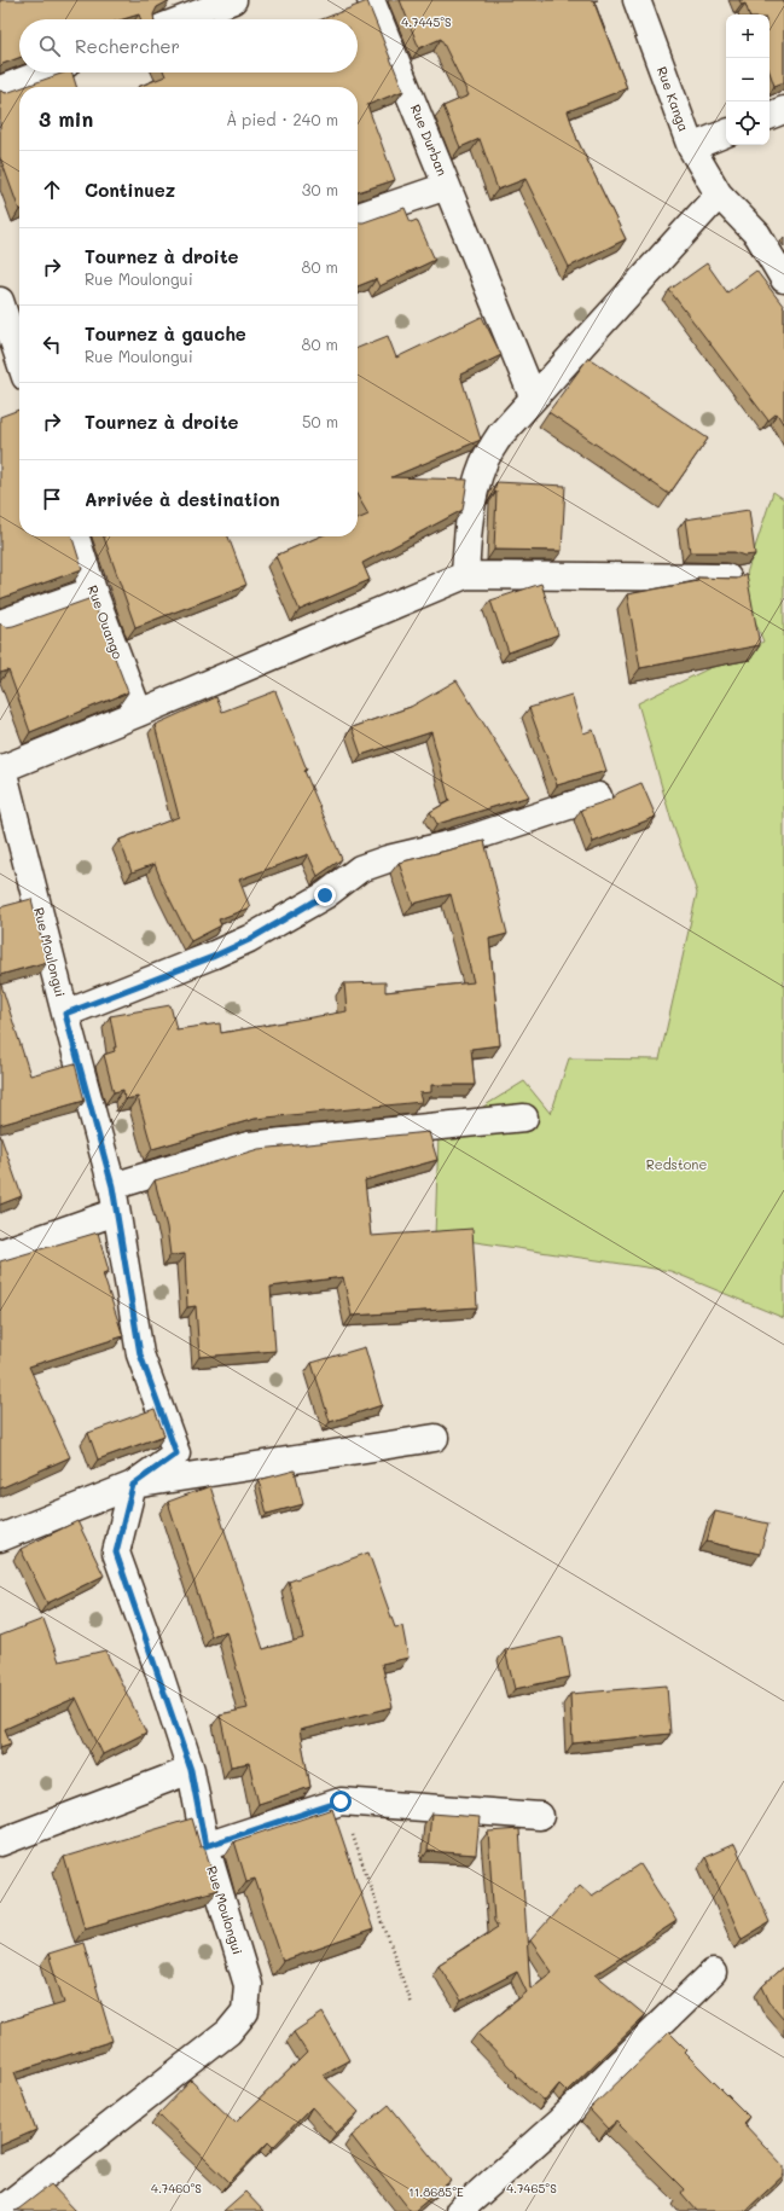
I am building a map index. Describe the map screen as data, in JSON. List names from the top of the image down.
{
  "streets": {
    "street": [
      "Rue Kanga",
      "Rue Durban",
      "Rue Ouango",
      "Rue Moulongui"
    ]
  },
  "parks": ["Redstone"],
  "page": {
    "map_buttons": ["+", "−"],
    "search": "Rechercher",
    "heading": ["3 min", "À pied · 240 m"],
    "list": [
      ["Continuez", "30 m"],
      ["Tournez à droite", "Rue Moulongui", "80 m"],
      ["Tournez à gauche", "Rue Moulongui", "80 m"],
      ["Tournez à droite", "50 m"],
      "Arrivée à destination"
    ]
  },
  "coordinates": [
    "4.7445°S",
    "4.7460°S",
    "4.7465°S",
    "11.8685°E"
  ]
}
